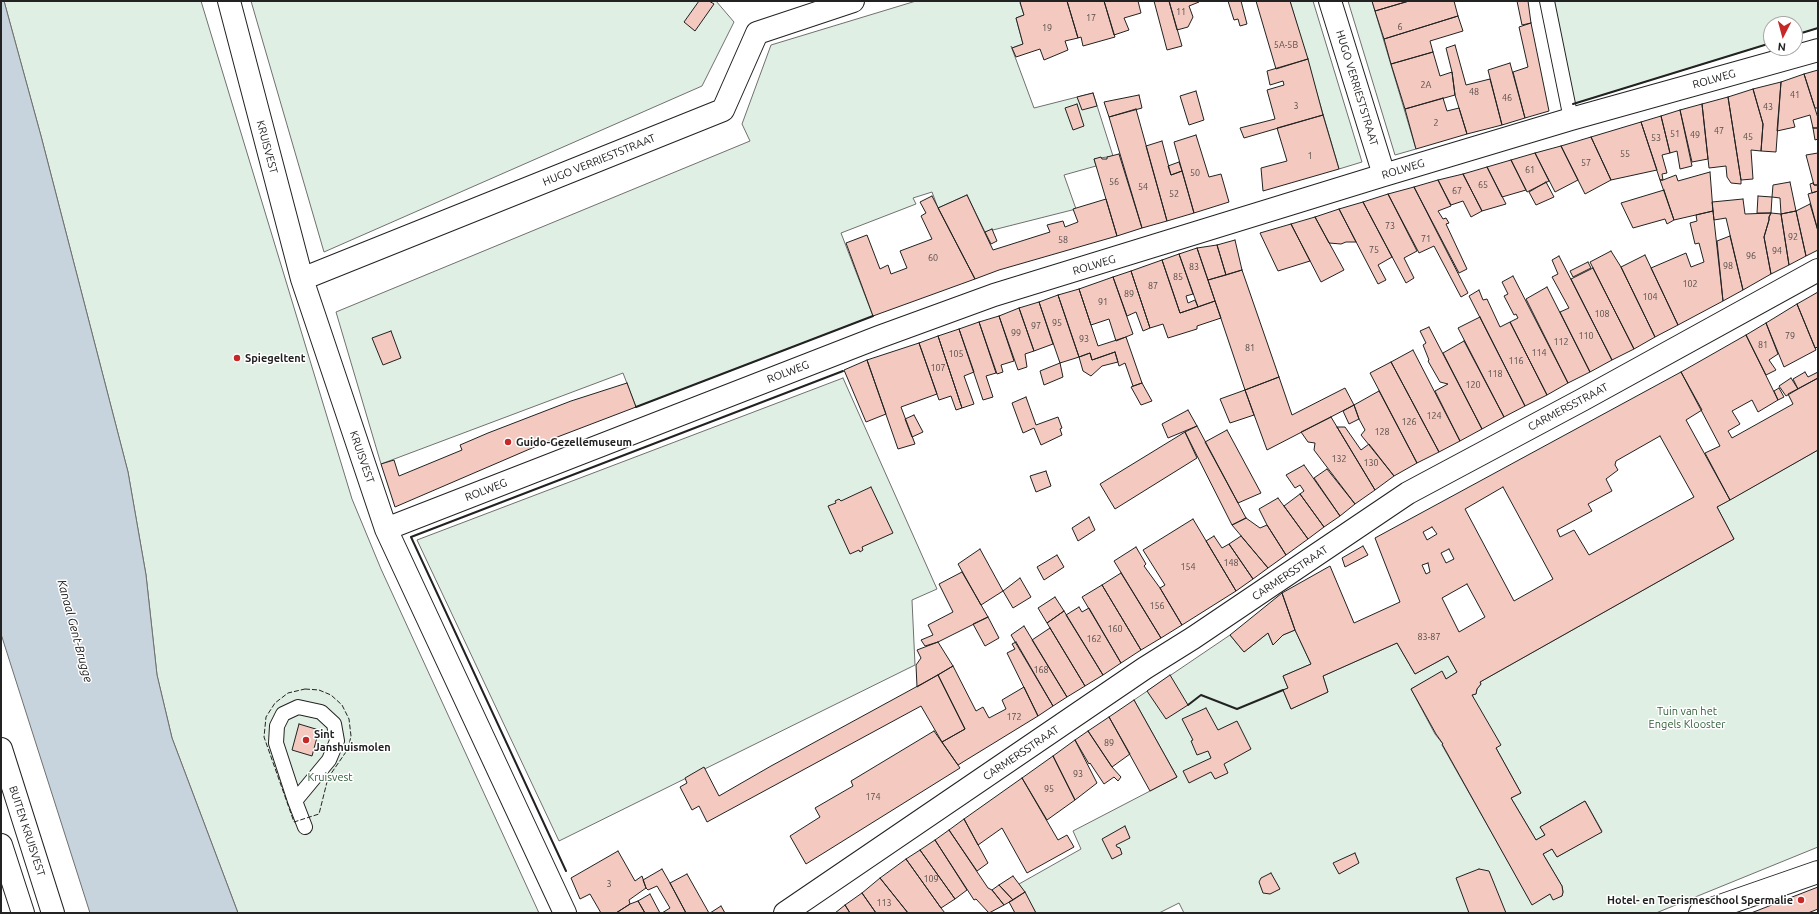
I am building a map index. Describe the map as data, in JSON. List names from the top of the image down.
{
  "streets": {
    "street": [
      "ROLWEG",
      "HUGO VERRIESTSTRAAT",
      "KRUISVEST",
      "CARMERSSTRAAT",
      "BUITEN KRUISVEST"
    ]
  },
  "crossings": [
    ["ROLWEG", "HUGO VERRIESTSTRAAT"],
    ["ROLWEG", "KRUISVEST"],
    ["HUGO VERRIESTSTRAAT", "KRUISVEST"]
  ],
  "water": ["Kanaal Gent-Brugge"],
  "parks": ["Tuin van het Engels Klooster", "Kruisvest"],
  "places": [
    "Spiegeltent",
    "Guido-Gezellemuseum",
    "Sint Janshuismolen",
    "Hotel- en Toerismeschool Spermalie"
  ],
  "house_numbers": [
    "11",
    "17",
    "6",
    "19",
    "5A-5B",
    "2A",
    "48",
    "41",
    "46",
    "3",
    "43",
    "2",
    "47",
    "51",
    "49",
    "45",
    "53",
    "55",
    "1",
    "57",
    "61",
    "50",
    "56",
    "65",
    "54",
    "67",
    "52",
    "73",
    "92",
    "71",
    "58",
    "75",
    "94",
    "96",
    "60",
    "98",
    "83",
    "85",
    "102",
    "87",
    "89",
    "104",
    "91",
    "108",
    "95",
    "97",
    "99",
    "110",
    "79",
    "93",
    "112",
    "81",
    "81",
    "114",
    "105",
    "116",
    "107",
    "118",
    "120",
    "124",
    "126",
    "128",
    "132",
    "130",
    "148",
    "154",
    "156",
    "160",
    "83-87",
    "162",
    "168",
    "172",
    "89",
    "93",
    "95",
    "174",
    "109",
    "3",
    "113"
  ],
  "north": "bottom"
}
